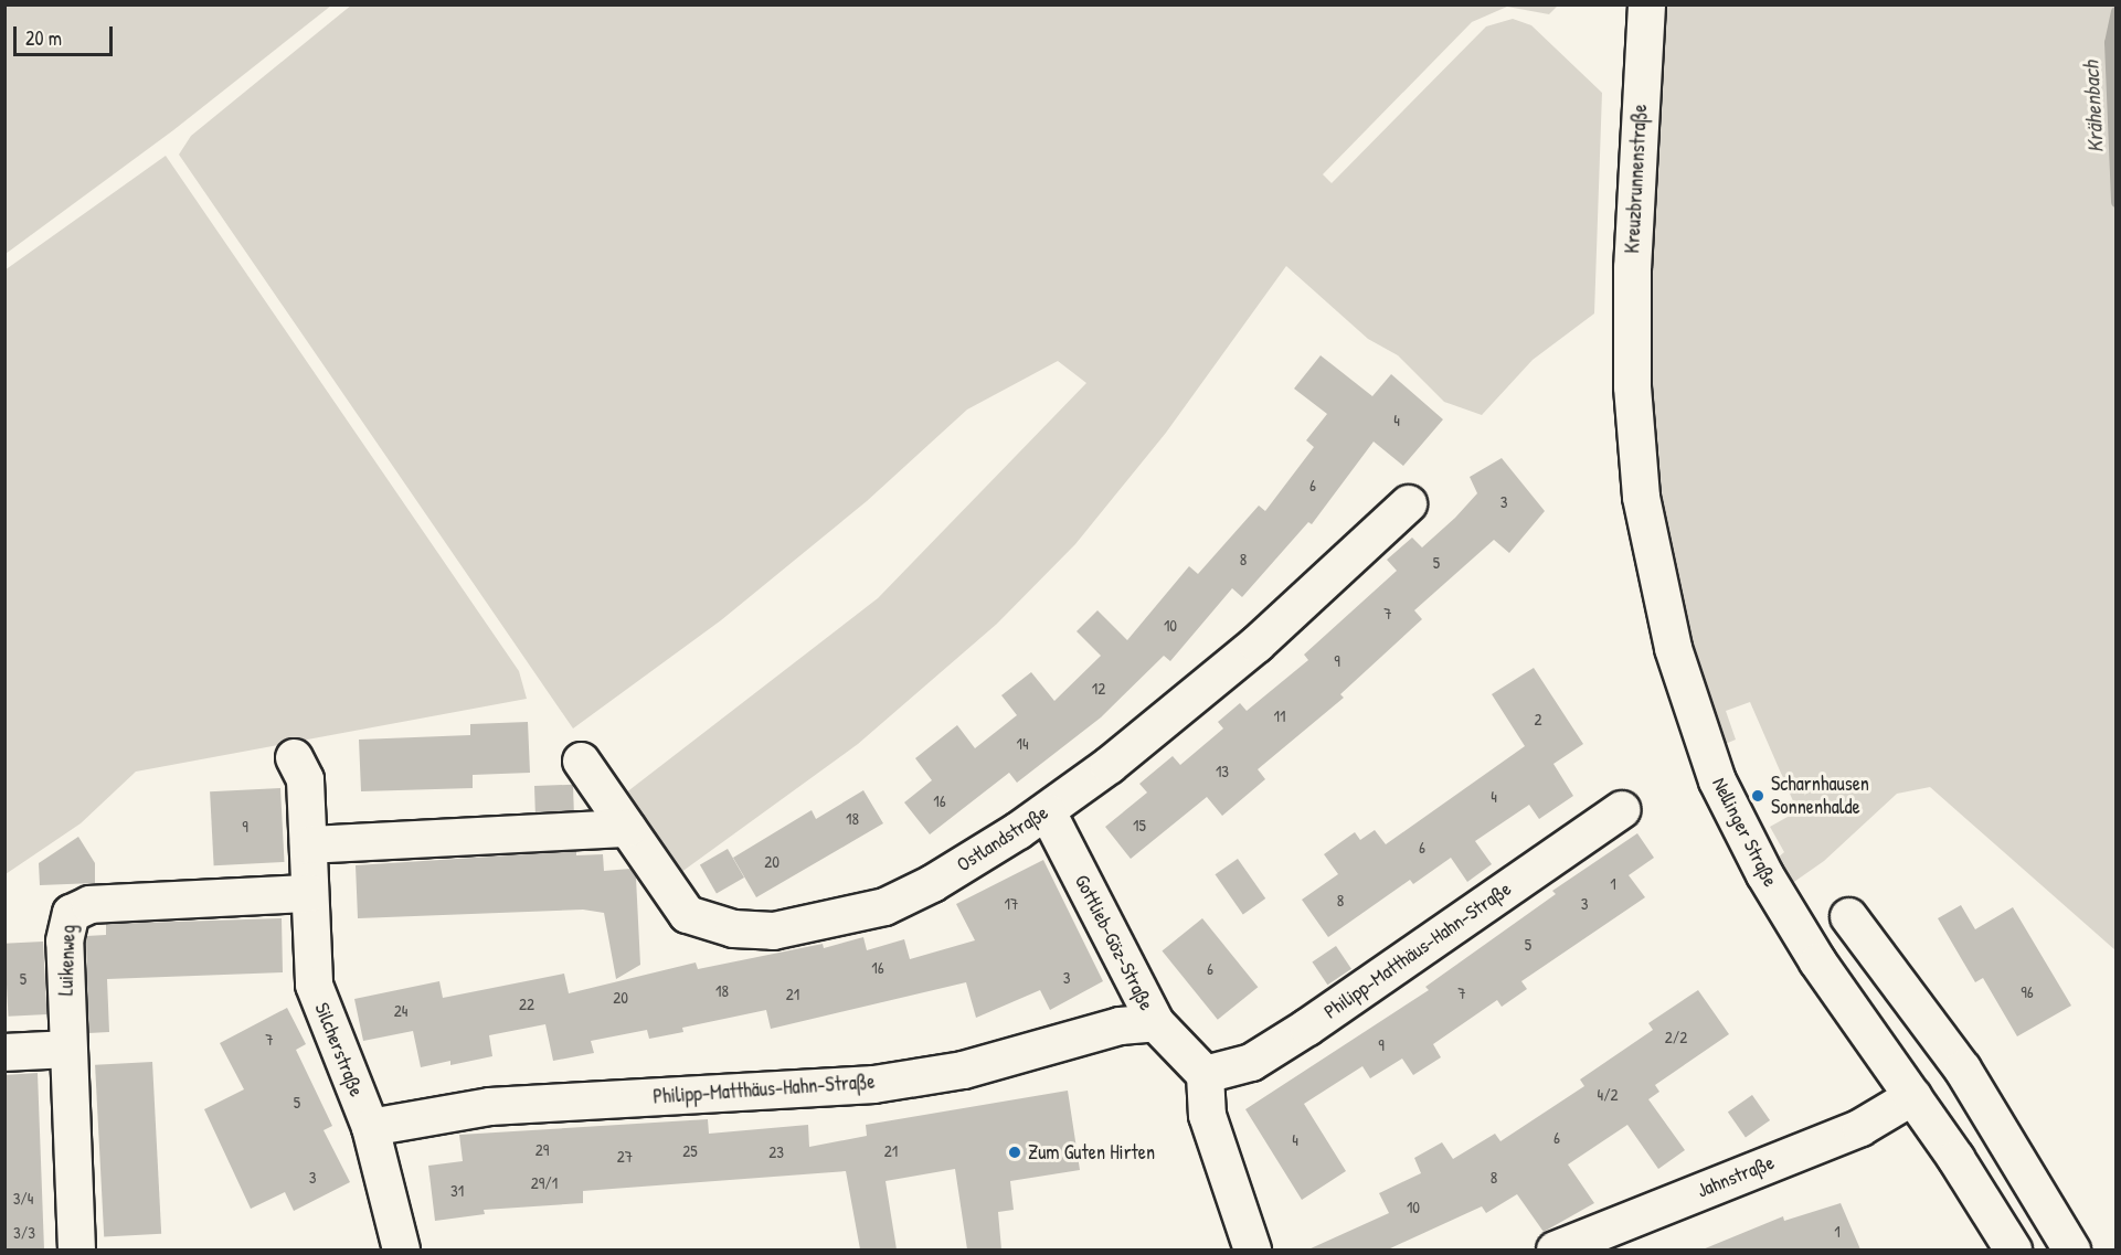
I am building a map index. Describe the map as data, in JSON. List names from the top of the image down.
{
  "streets": {
    "street": [
      "Kreuzbrunnenstraße",
      "Nellinger Straße",
      "Ostlandstraße",
      "Gottlieb-Göz-Straße",
      "Philipp-Matthäus-Hahn-Straße",
      "Luikenweg",
      "Silcherstraße",
      "Jahnstraße"
    ]
  },
  "crossings": [
    ["Kreuzbrunnenstraße", "Nellinger Straße"],
    ["Nellinger Straße", "Jahnstraße"],
    ["Ostlandstraße", "Gottlieb-Göz-Straße"],
    ["Gottlieb-Göz-Straße", "Philipp-Matthäus-Hahn-Straße"],
    ["Philipp-Matthäus-Hahn-Straße", "Silcherstraße"],
    ["Luikenweg", "Silcherstraße"]
  ],
  "water": ["Krähenbach"],
  "places": ["Scharnhausen Sonnenhalde", "Zum Guten Hirten"],
  "house_numbers": [
    "4",
    "6",
    "3",
    "8",
    "5",
    "7",
    "10",
    "9",
    "12",
    "11",
    "2",
    "14",
    "13",
    "4",
    "16",
    "18",
    "15",
    "9",
    "6",
    "20",
    "1",
    "8",
    "17",
    "3",
    "5",
    "16",
    "6",
    "3",
    "5",
    "18",
    "96",
    "7",
    "21",
    "20",
    "22",
    "24",
    "2/2",
    "7",
    "9",
    "4/2",
    "5",
    "6",
    "4",
    "29",
    "25",
    "21",
    "23",
    "27",
    "3",
    "8",
    "29/1",
    "31",
    "3/4",
    "10",
    "1",
    "3/3"
  ],
  "scale_bar": "20 m"
}
